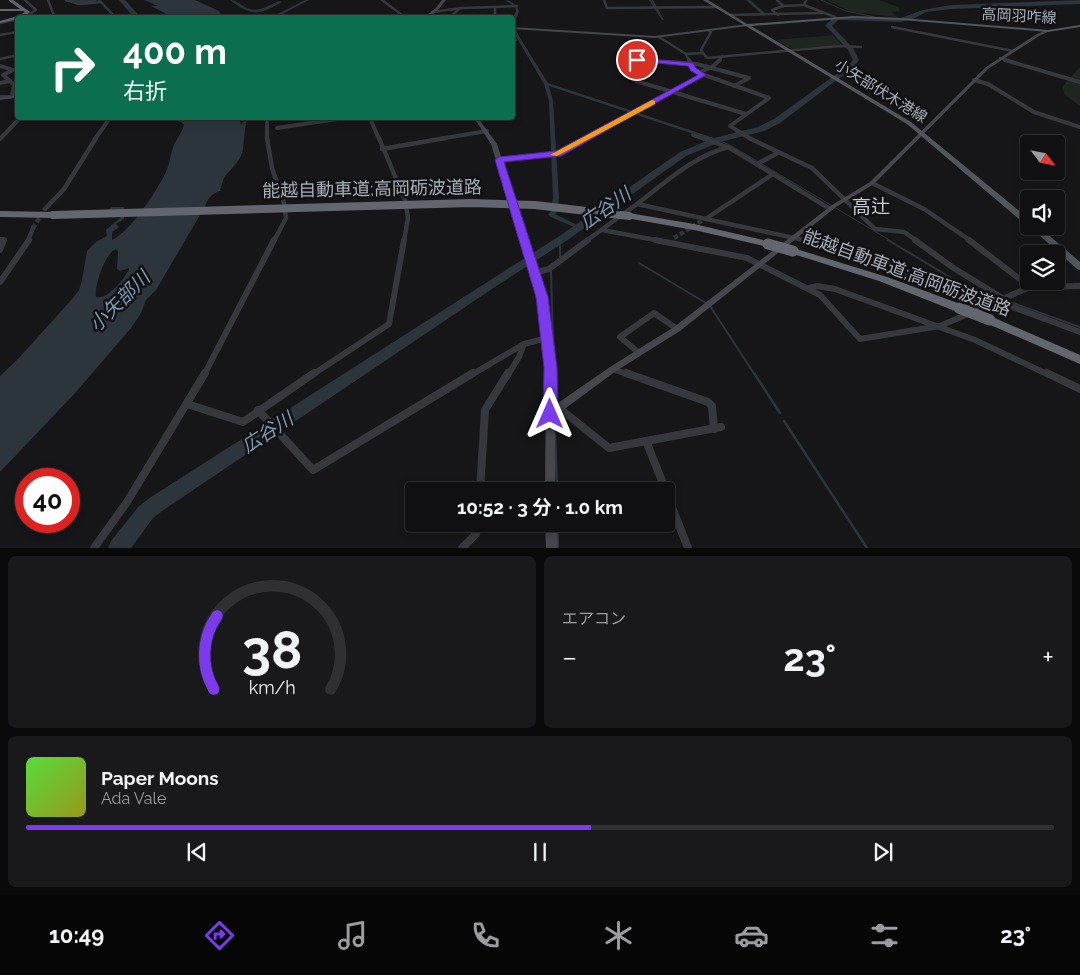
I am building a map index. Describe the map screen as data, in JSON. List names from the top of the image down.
{
  "streets": {
    "highway": ["能越自動車道;高岡砺波道路"],
    "main road": ["高岡羽咋線", "小矢部伏木港線"]
  },
  "crossings": [
    ["高岡羽咋線", "小矢部伏木港線"]
  ],
  "districts": ["高辻"],
  "water": ["広谷川", "小矢部川"],
  "north": "bottom right",
  "page": {
    "turn": ["400 m", "右折"],
    "limit": "40",
    "trip": "10:52 · 3 分 · 1.0 km",
    "tile": "エアコン",
    "heat": ["−", "23°", "+"],
    "song": ["Paper Moons", "Ada Vale"],
    "tabs": ["10:49", "23°"],
    "gauge": ["38", "km/h"]
  }
}
